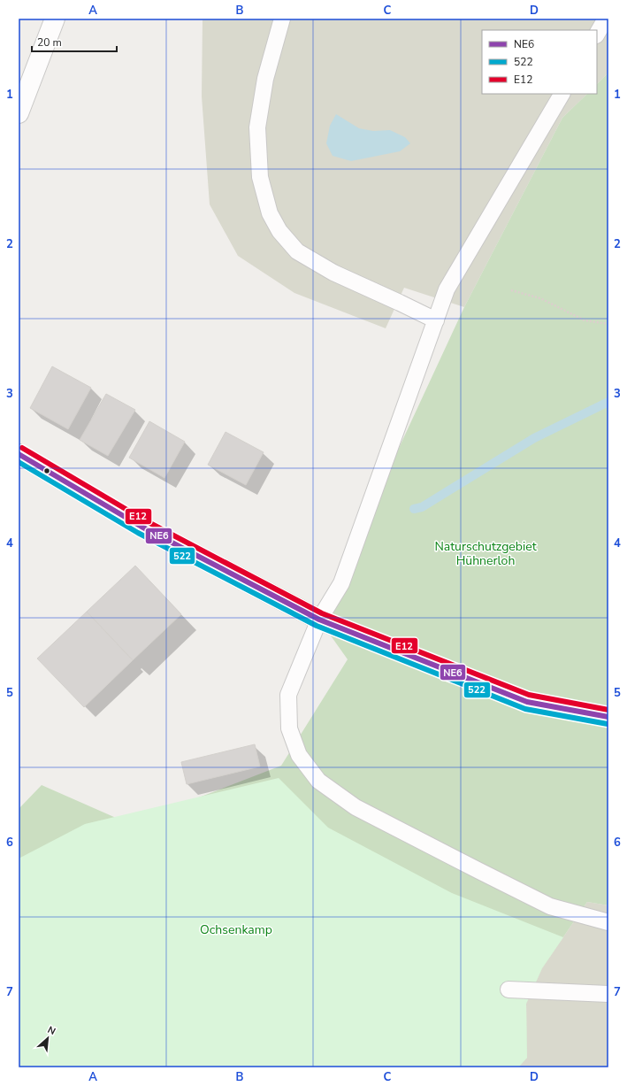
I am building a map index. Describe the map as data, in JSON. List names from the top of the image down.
{
  "parks": ["Naturschutzgebiet Hühnerloh", "Ochsenkamp"],
  "lines": ["transit line E12", "transit line NE6", "transit line 522"],
  "legend": ["NE6", "522", "E12"],
  "scale_bar": "20 m",
  "north": "top right",
  "grid": {
    "columns": [
      "A",
      "B",
      "C",
      "D"
    ],
    "rows": [
      "1",
      "2",
      "3",
      "4",
      "5",
      "6",
      "7"
    ]
  }
}
